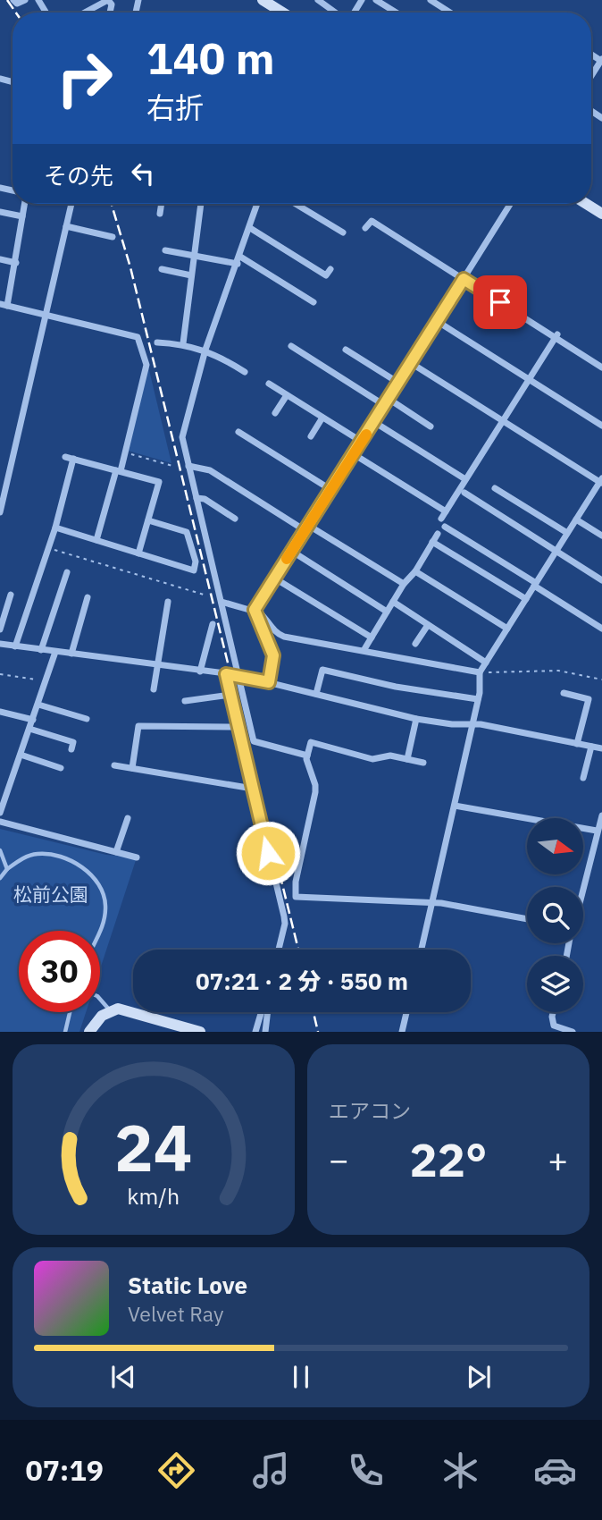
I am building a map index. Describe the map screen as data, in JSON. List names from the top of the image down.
{
  "parks": ["松前公園"],
  "north": "right",
  "page": {
    "turn": ["140 m", "右折"],
    "then": "その先",
    "limit": "30",
    "trip": "07:21 · 2 分 · 550 m",
    "tile": "エアコン",
    "heat": ["−", "22°", "+"],
    "song": ["Static Love", "Velvet Ray"],
    "tabs": "07:19",
    "gauge": ["24", "km/h"]
  }
}
